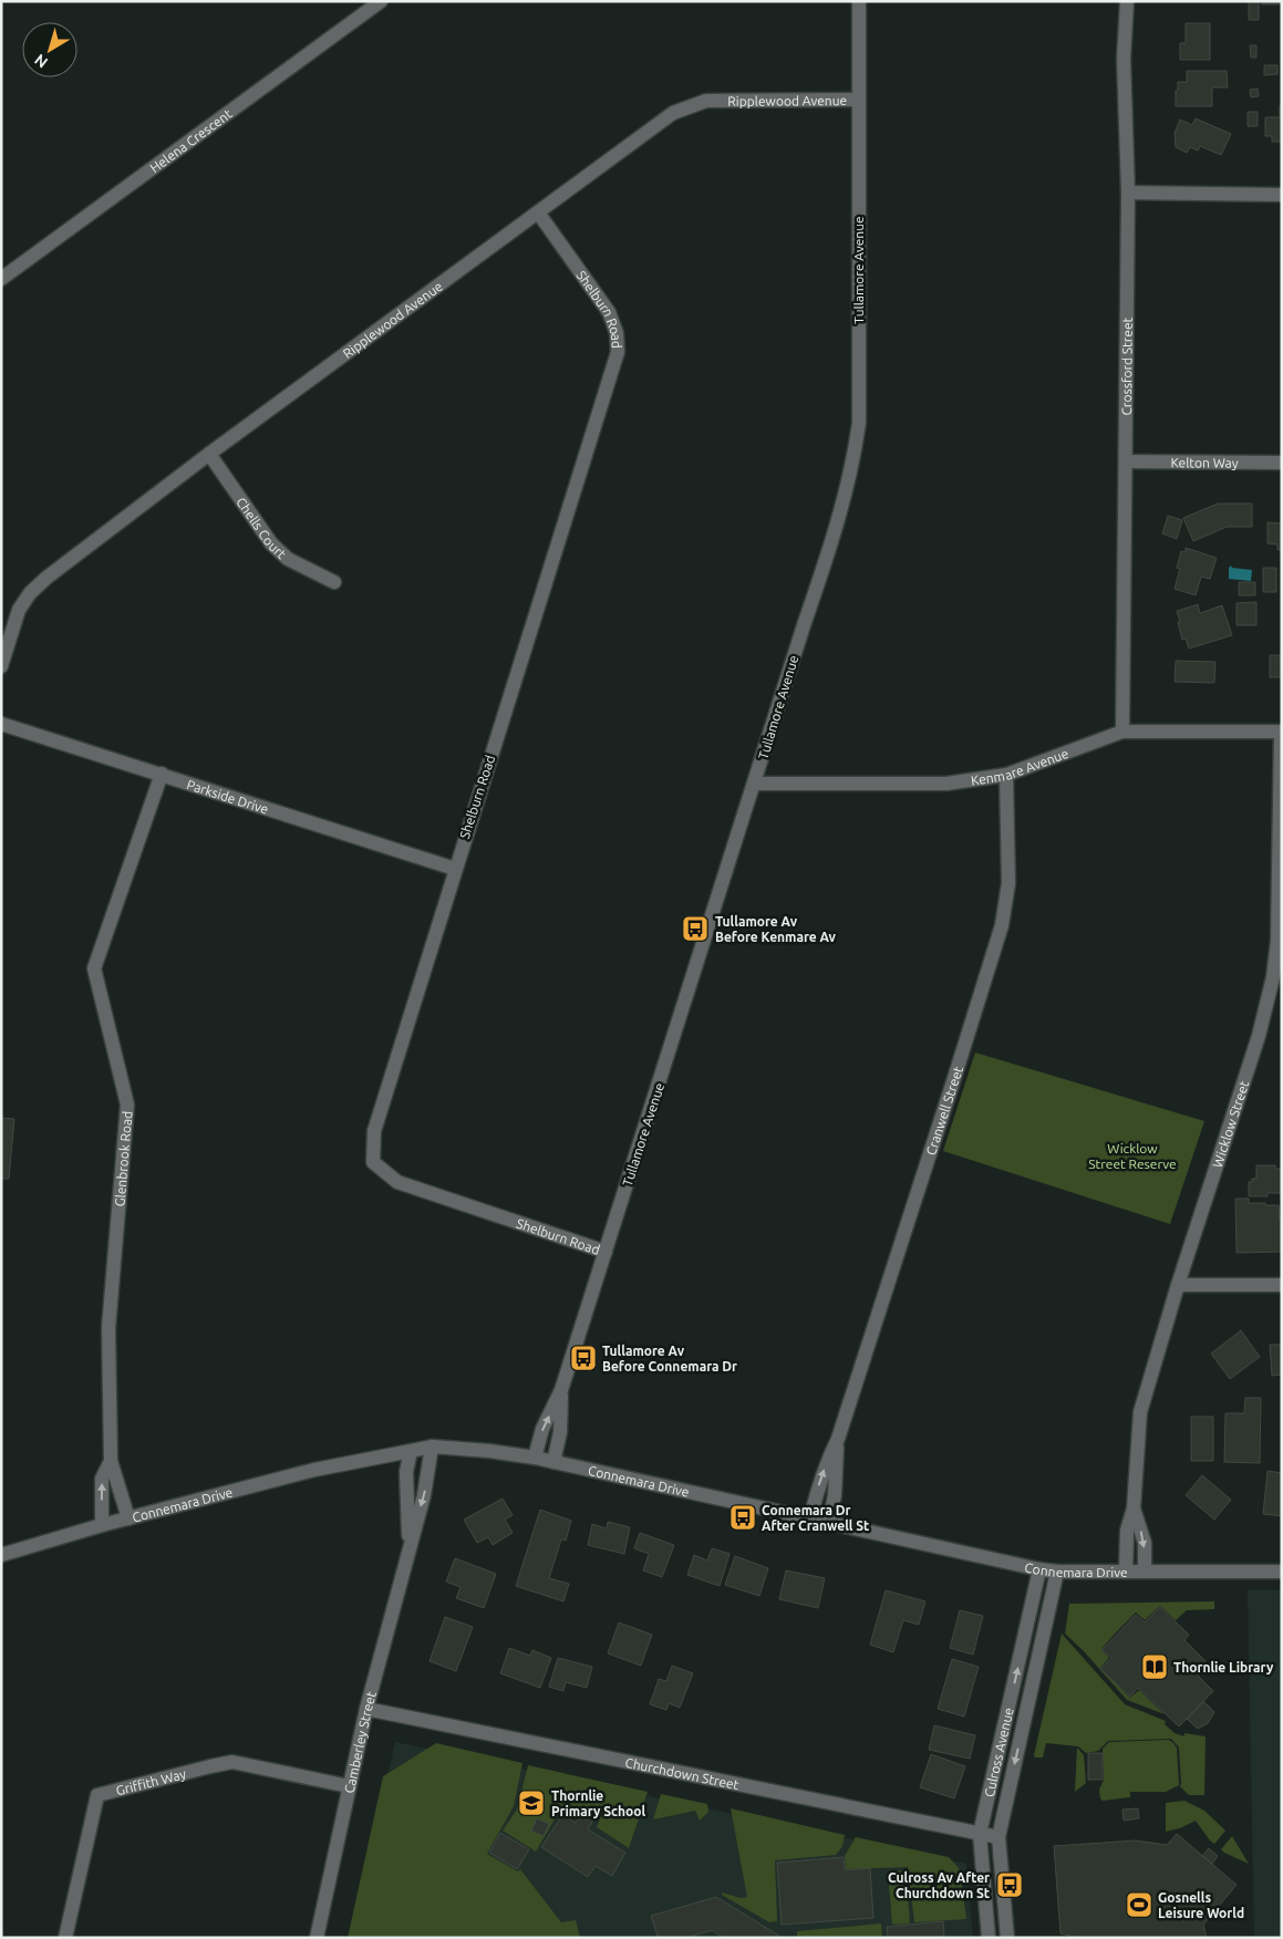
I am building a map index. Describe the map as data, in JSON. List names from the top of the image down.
{
  "streets": {
    "street": [
      "Ripplewood Avenue",
      "Helena Crescent",
      "Tullamore Avenue",
      "Shelburn Road",
      "Crossford Street",
      "Kelton Way",
      "Chells Court",
      "Kenmare Avenue",
      "Parkside Drive",
      "Cranwell Street",
      "Wicklow Street",
      "Glenbrook Road",
      "Connemara Drive",
      "Camberley Street",
      "Culross Avenue",
      "Churchdown Street",
      "Griffith Way"
    ]
  },
  "crossings": [
    ["Ripplewood Avenue", "Tullamore Avenue"],
    ["Ripplewood Avenue", "Shelburn Road"],
    ["Ripplewood Avenue", "Chells Court"],
    ["Tullamore Avenue", "Shelburn Road"],
    ["Tullamore Avenue", "Kenmare Avenue"],
    ["Tullamore Avenue", "Connemara Drive"],
    ["Shelburn Road", "Parkside Drive"],
    ["Crossford Street", "Kelton Way"],
    ["Crossford Street", "Kenmare Avenue"],
    ["Kenmare Avenue", "Cranwell Street"],
    ["Kenmare Avenue", "Wicklow Street"],
    ["Parkside Drive", "Glenbrook Road"],
    ["Cranwell Street", "Connemara Drive"],
    ["Wicklow Street", "Connemara Drive"],
    ["Glenbrook Road", "Connemara Drive"],
    ["Connemara Drive", "Camberley Street"],
    ["Connemara Drive", "Culross Avenue"],
    ["Camberley Street", "Churchdown Street"],
    ["Camberley Street", "Griffith Way"],
    ["Culross Avenue", "Churchdown Street"]
  ],
  "parks": ["Wicklow Street Reserve"],
  "places": {
    "bus stop": [
      "Tullamore Av Before Kenmare Av",
      "Tullamore Av Before Connemara Dr",
      "Connemara Dr After Cranwell St",
      "Culross Av After Churchdown St"
    ],
    "library": ["Thornlie Library"],
    "school or university": ["Thornlie Primary School"],
    "sports": ["Gosnells Leisure World"]
  },
  "north": "bottom left"
}
